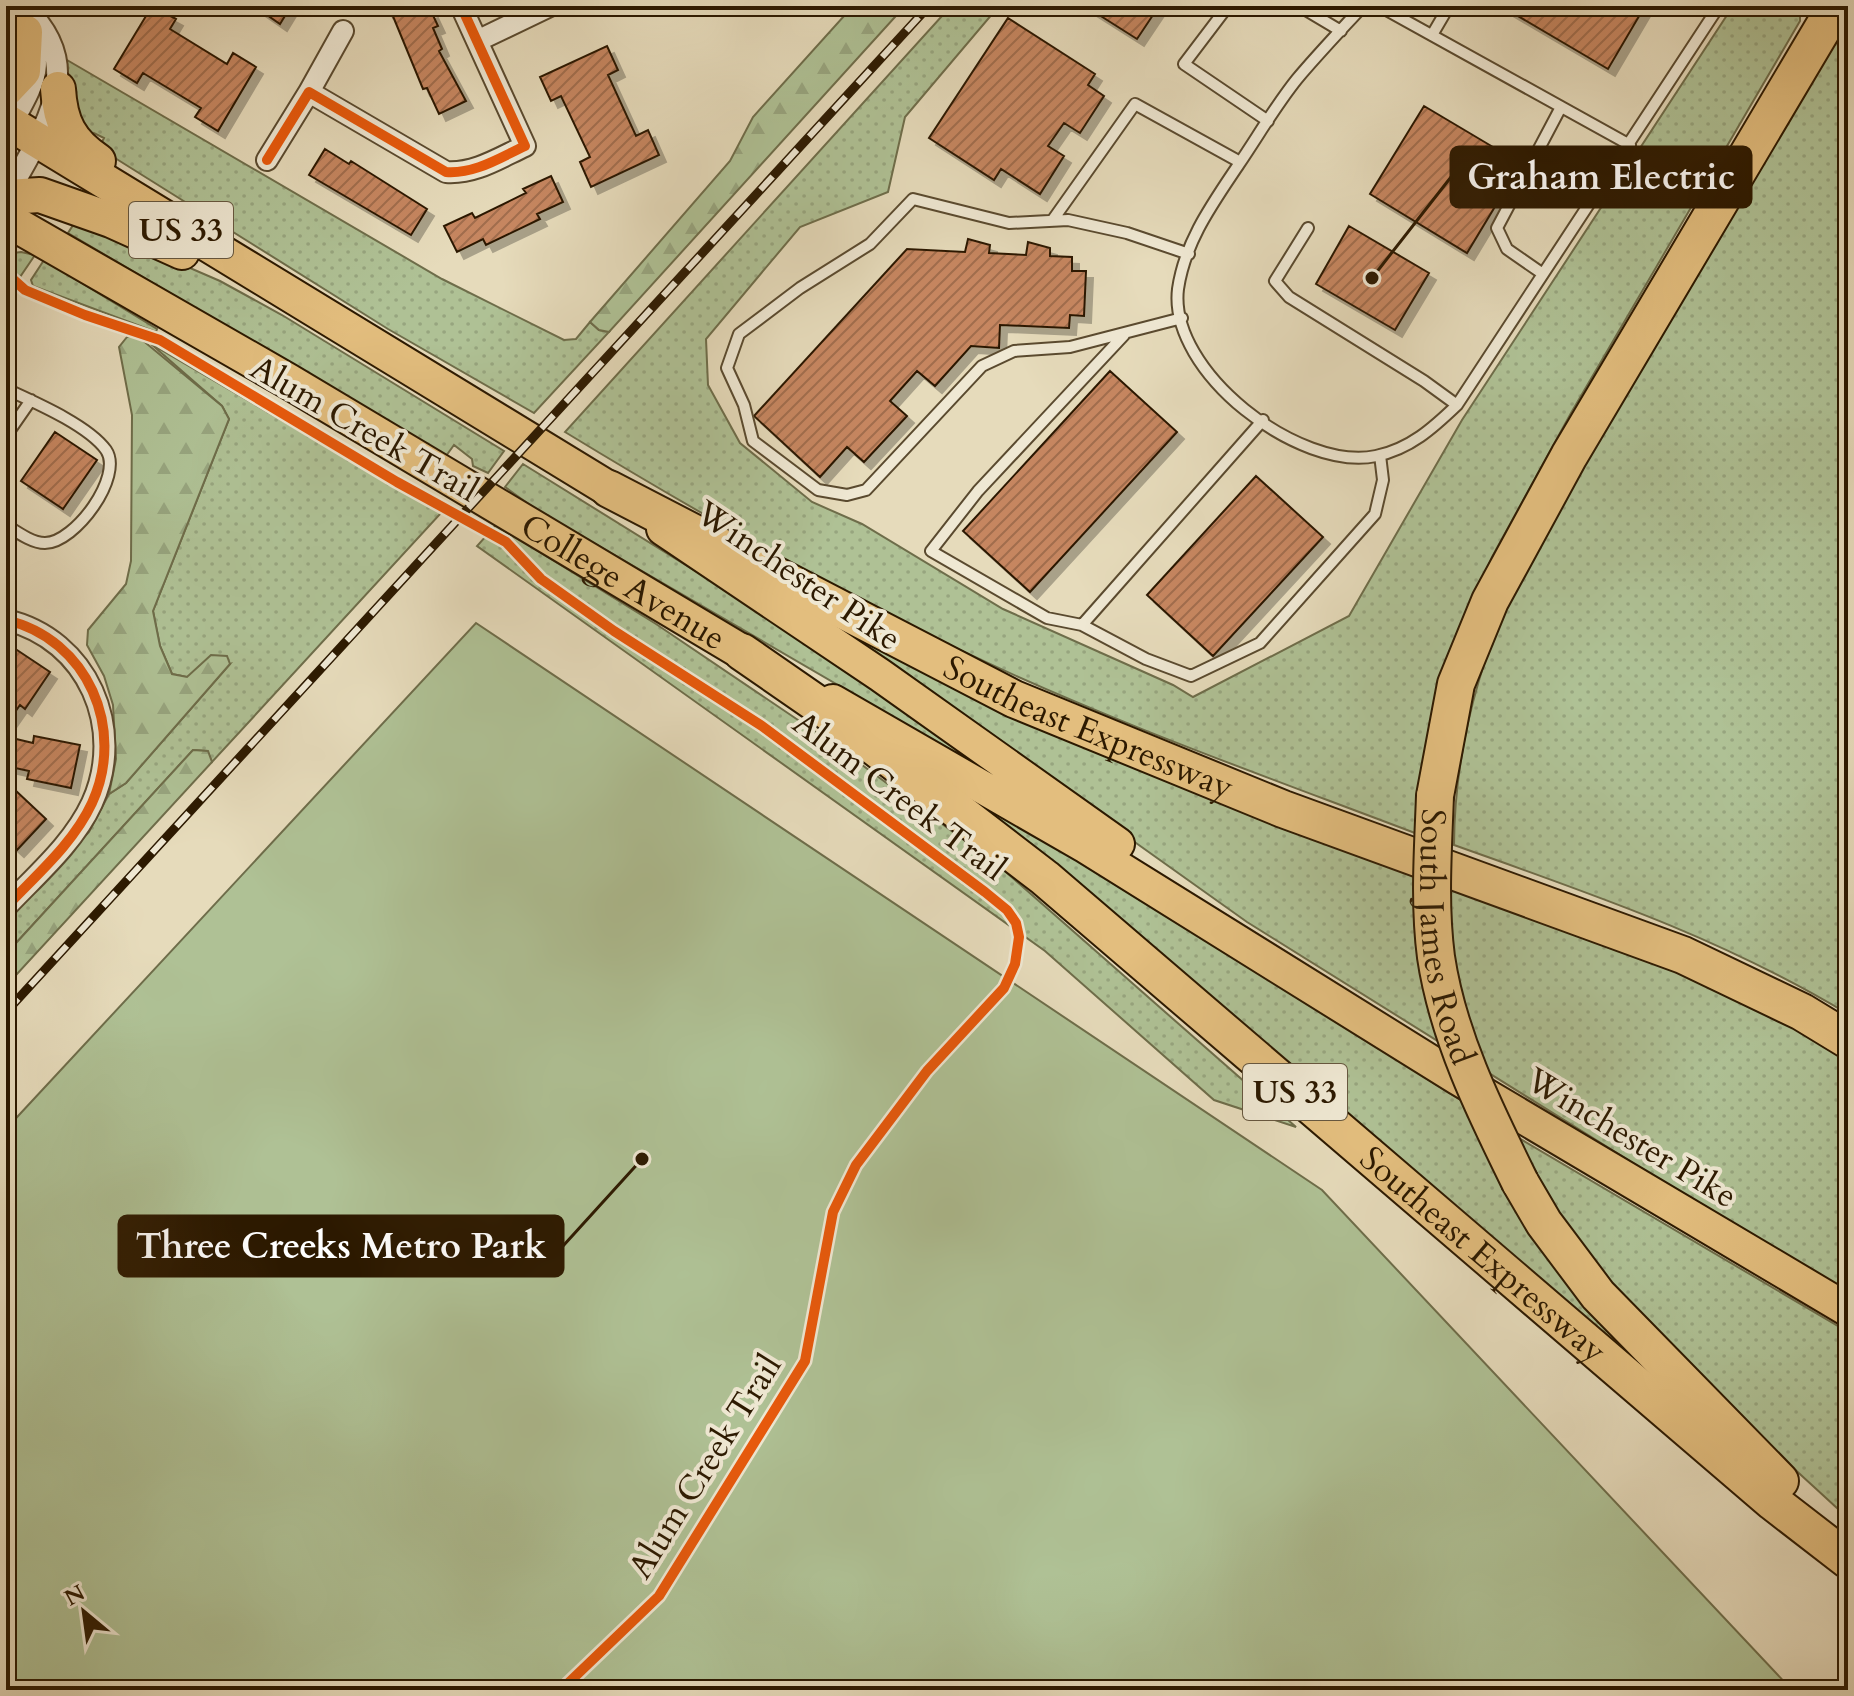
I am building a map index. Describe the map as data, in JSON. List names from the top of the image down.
{
  "streets": {
    "highway": [
      "US 33",
      "College Avenue",
      "Southeast Expressway",
      "South James Road"
    ],
    "main road": ["Winchester Pike"],
    "cycle path": ["Alum Creek Trail"]
  },
  "crossings": [
    ["Winchester Pike", "College Avenue"],
    ["Winchester Pike", "Southeast Expressway"],
    ["College Avenue", "Southeast Expressway"],
    ["Southeast Expressway", "South James Road"]
  ],
  "places": ["Graham Electric", "Three Creeks Metro Park"],
  "north": "top left"
}
